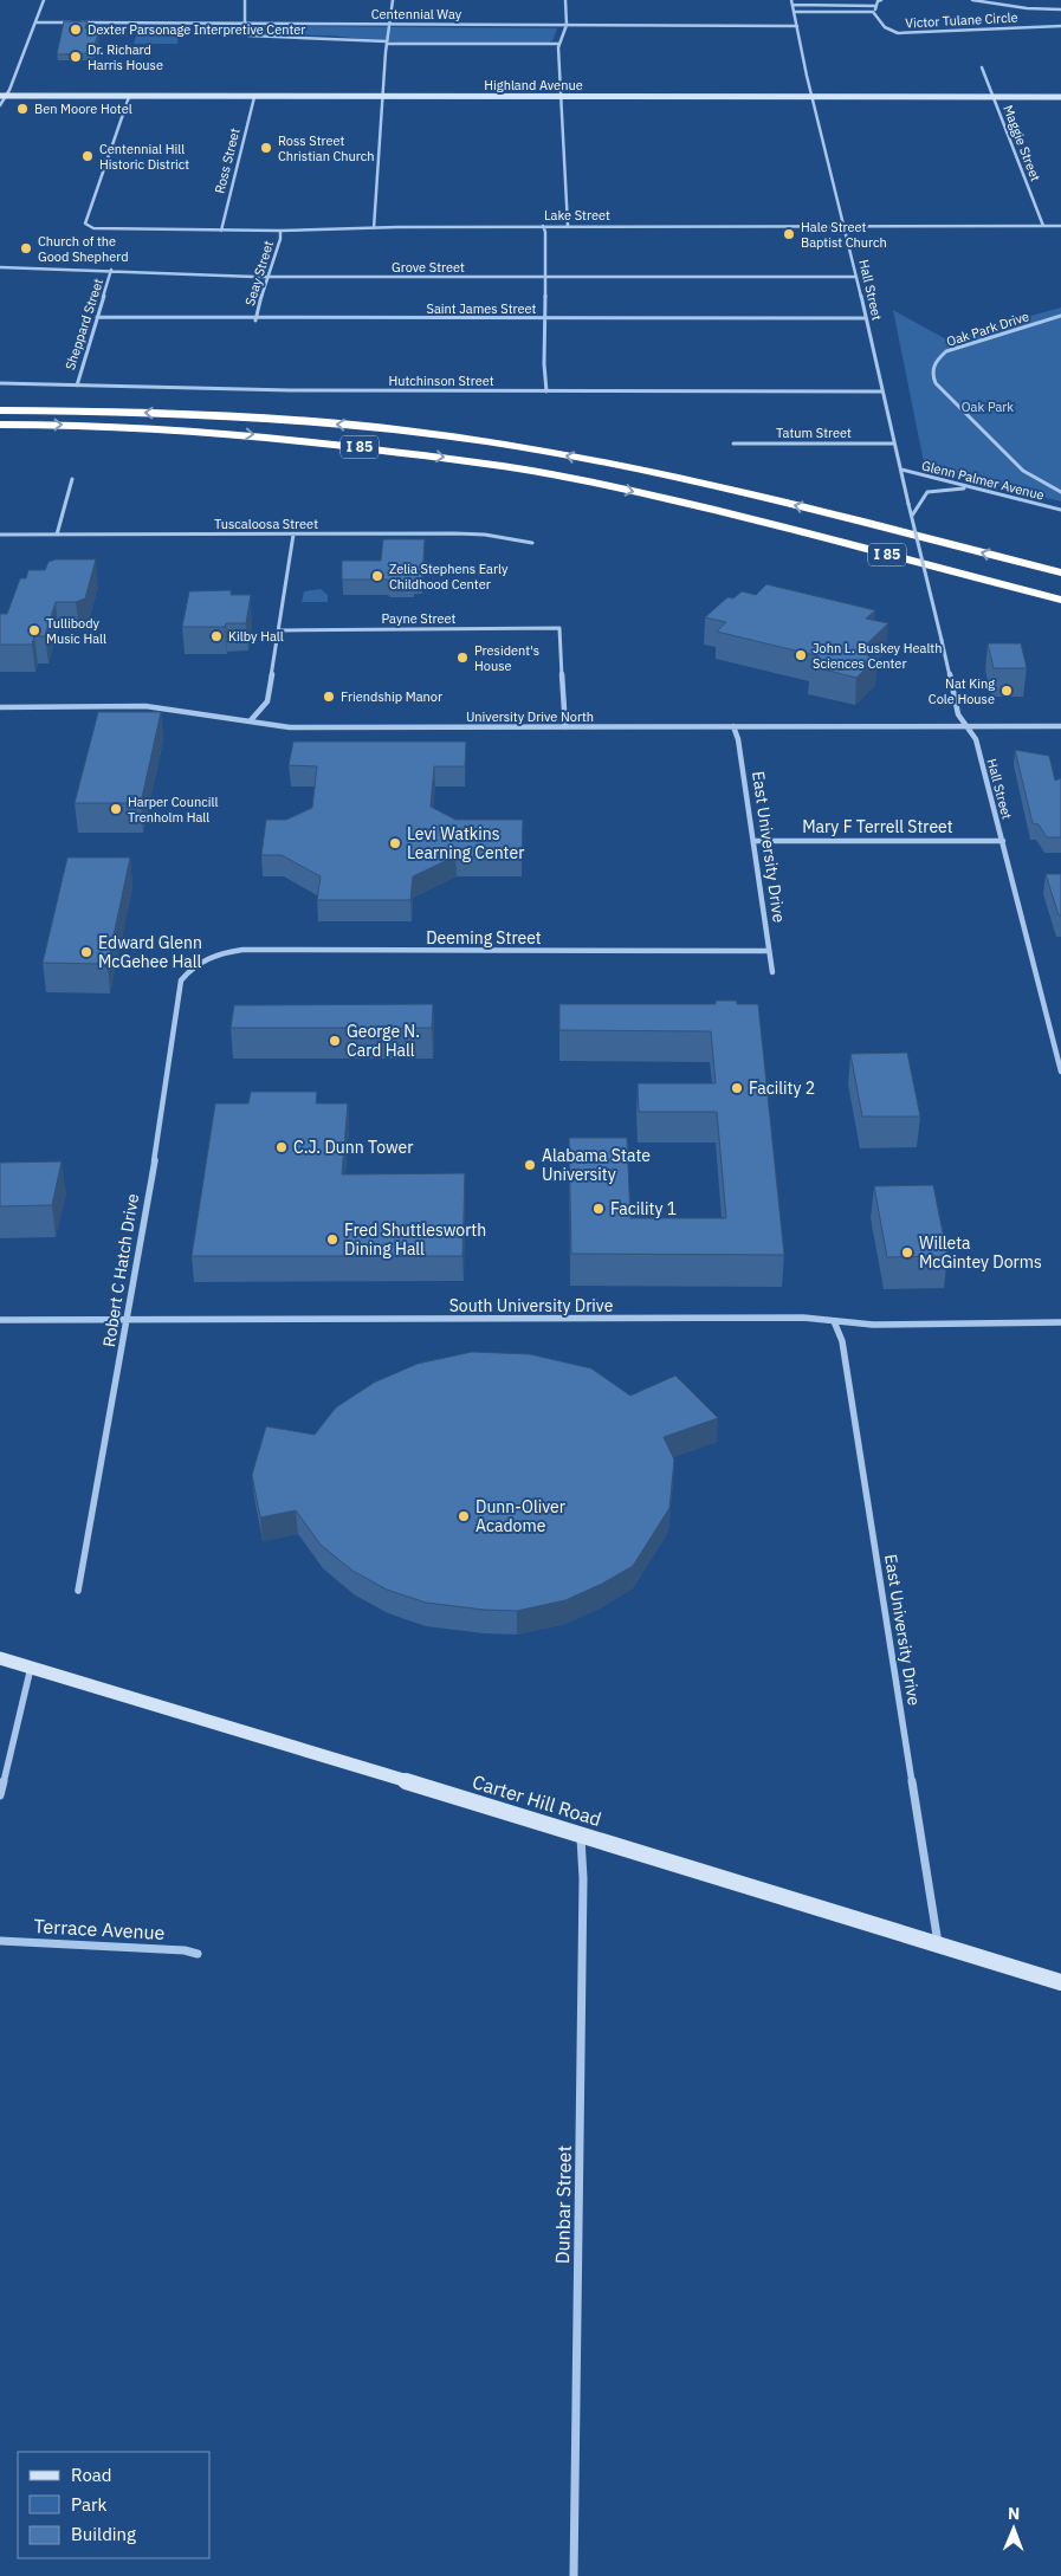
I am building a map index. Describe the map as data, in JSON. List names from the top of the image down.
{
  "streets": {
    "highway": ["I 85"],
    "main road": ["Highland Avenue", "Carter Hill Road"],
    "street": [
      "Centennial Way",
      "Victor Tulane Circle",
      "Maggie Street",
      "Ross Street",
      "Lake Street",
      "Grove Street",
      "Seay Street",
      "Hall Street",
      "Saint James Street",
      "Sheppard Street",
      "Oak Park Drive",
      "Hutchinson Street",
      "Tatum Street",
      "Glenn Palmer Avenue",
      "Tuscaloosa Street",
      "Payne Street",
      "University Drive North",
      "Mary F Terrell Street",
      "East University Drive",
      "Deeming Street",
      "Robert C Hatch Drive",
      "South University Drive",
      "Terrace Avenue",
      "Dunbar Street"
    ]
  },
  "crossings": [
    ["Centennial Way", "Hall Street"],
    ["Highland Avenue", "Maggie Street"],
    ["Highland Avenue", "Ross Street"],
    ["Highland Avenue", "Lake Street"],
    ["Highland Avenue", "Hall Street"],
    ["Maggie Street", "Lake Street"],
    ["Ross Street", "Lake Street"],
    ["Lake Street", "Seay Street"],
    ["Lake Street", "Hall Street"],
    ["Grove Street", "Seay Street"],
    ["Grove Street", "Hall Street"],
    ["Grove Street", "Sheppard Street"],
    ["Seay Street", "Saint James Street"],
    ["Hall Street", "Saint James Street"],
    ["Hall Street", "Hutchinson Street"],
    ["Hall Street", "Tatum Street"],
    ["Hall Street", "Glenn Palmer Avenue"],
    ["Hall Street", "University Drive North"],
    ["Hall Street", "Mary F Terrell Street"],
    ["Saint James Street", "Sheppard Street"],
    ["Sheppard Street", "Hutchinson Street"],
    ["Payne Street", "University Drive North"],
    ["University Drive North", "East University Drive"],
    ["Mary F Terrell Street", "East University Drive"],
    ["East University Drive", "Deeming Street"],
    ["East University Drive", "South University Drive"],
    ["East University Drive", "Carter Hill Road"],
    ["Deeming Street", "Robert C Hatch Drive"],
    ["Robert C Hatch Drive", "South University Drive"],
    ["Carter Hill Road", "Dunbar Street"]
  ],
  "parks": ["Oak Park"],
  "places": [
    "Dexter Parsonage Interpretive Center",
    "Dr. Richard Harris House",
    "Ben Moore Hotel",
    "Ross Street Christian Church",
    "Centennial Hill Historic District",
    "Hale Street Baptist Church",
    "Church of the Good Shepherd",
    "Zelia Stephens Early Childhood Center",
    "Tullibody Music Hall",
    "Kilby Hall",
    "John L. Buskey Health Sciences Center",
    "President's House",
    "Nat King Cole House",
    "Friendship Manor",
    "Harper Councill Trenholm Hall",
    "Levi Watkins Learning Center",
    "Edward Glenn McGehee Hall",
    "George N. Card Hall",
    "Facility 2",
    "C.J. Dunn Tower",
    "Alabama State University",
    "Facility 1",
    "Fred Shuttlesworth Dining Hall",
    "Willeta McGintey Dorms",
    "Dunn-Oliver Acadome"
  ],
  "legend": ["Road", "Park", "Building"],
  "north": "top"
}
